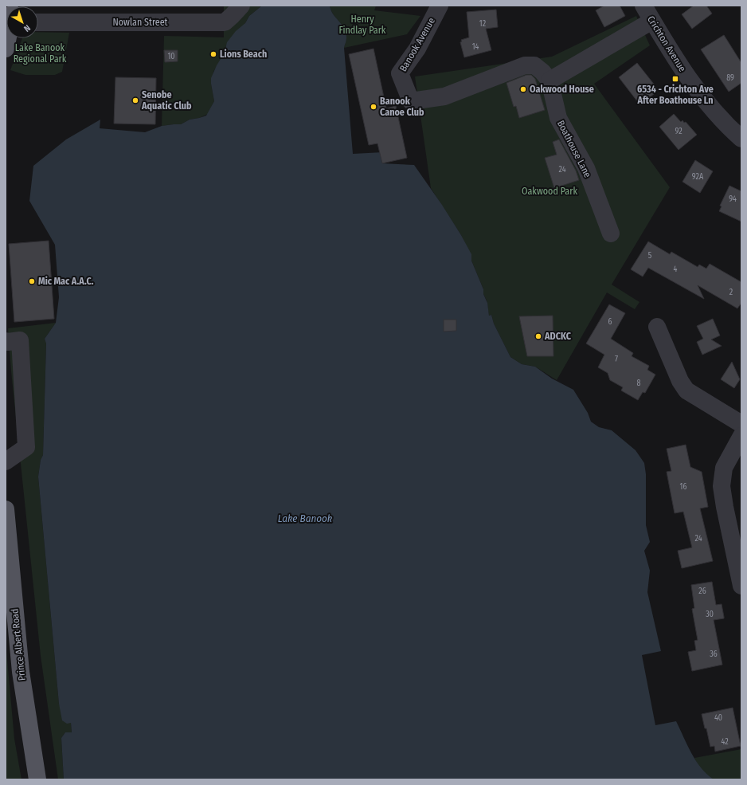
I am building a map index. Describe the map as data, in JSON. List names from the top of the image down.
{
  "streets": {
    "main road": ["Prince Albert Road"],
    "street": [
      "Nowlan Street",
      "Crichton Avenue",
      "Banook Avenue",
      "Boathouse Lane"
    ]
  },
  "crossings": [
    ["Banook Avenue", "Boathouse Lane"]
  ],
  "water": ["Lake Banook"],
  "parks": ["Henry Findlay Park", "Lake Banook Regional Park", "Oakwood Park"],
  "places": {
    "other": [
      "Lions Beach",
      "Oakwood House",
      "Senobe Aquatic Club",
      "Banook Canoe Club",
      "Mic Mac A.A.C.",
      "ADCKC"
    ],
    "transit": ["6534 - Crichton Ave After Boathouse Ln"]
  },
  "house_numbers": [
    "12",
    "14",
    "10",
    "89",
    "92",
    "24",
    "92A",
    "94",
    "5",
    "4",
    "2",
    "6",
    "7",
    "8",
    "16",
    "24",
    "26",
    "30",
    "36",
    "40",
    "42"
  ],
  "north": "bottom right"
}
